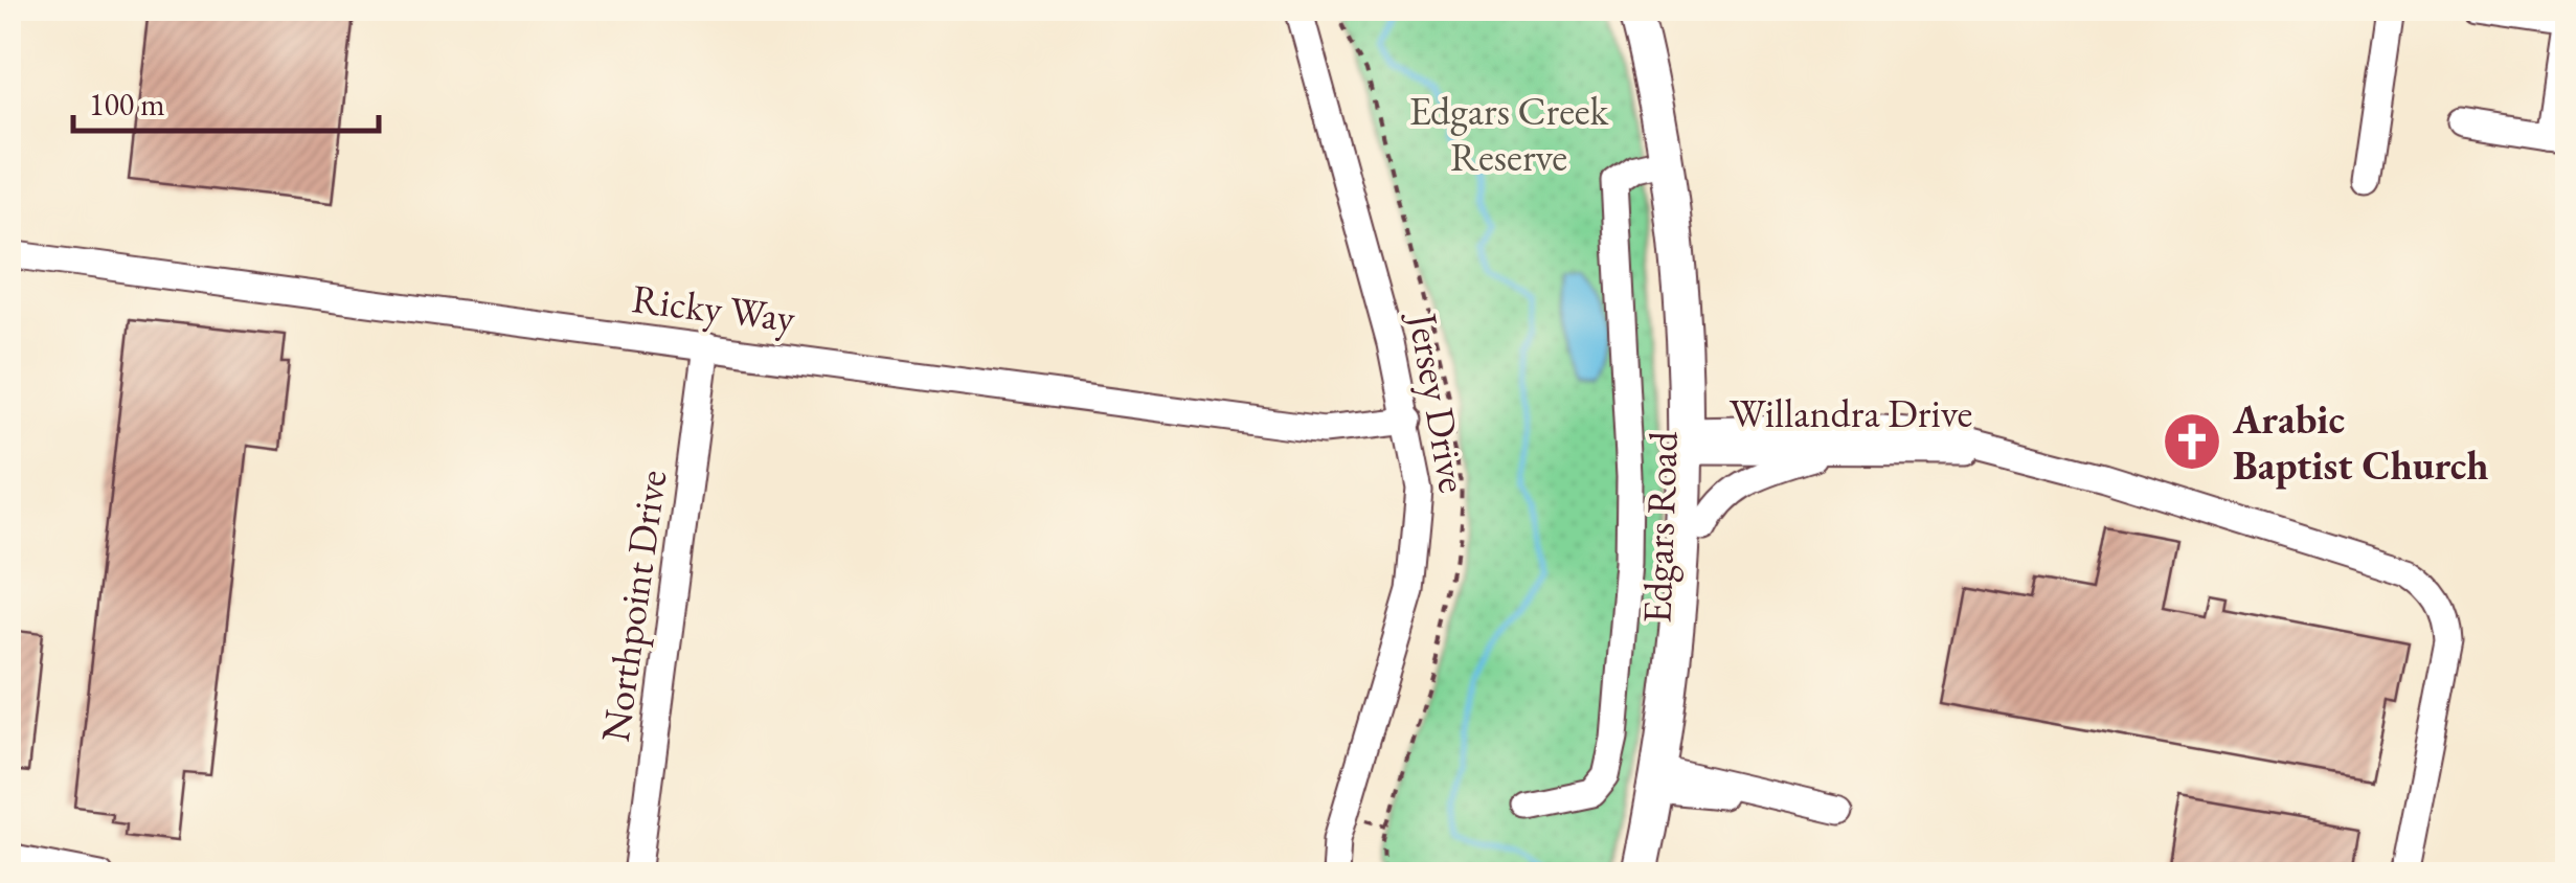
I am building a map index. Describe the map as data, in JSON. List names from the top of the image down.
{
  "streets": {
    "main road": ["Edgars Road"],
    "street": [
      "Ricky Way",
      "Jersey Drive",
      "Willandra Drive",
      "Northpoint Drive"
    ]
  },
  "crossings": [
    ["Ricky Way", "Jersey Drive"],
    ["Ricky Way", "Northpoint Drive"],
    ["Willandra Drive", "Edgars Road"]
  ],
  "parks": ["Edgars Creek Reserve"],
  "places": {
    "church": ["Arabic Baptist Church"]
  },
  "scale_bar": "100 m"
}
